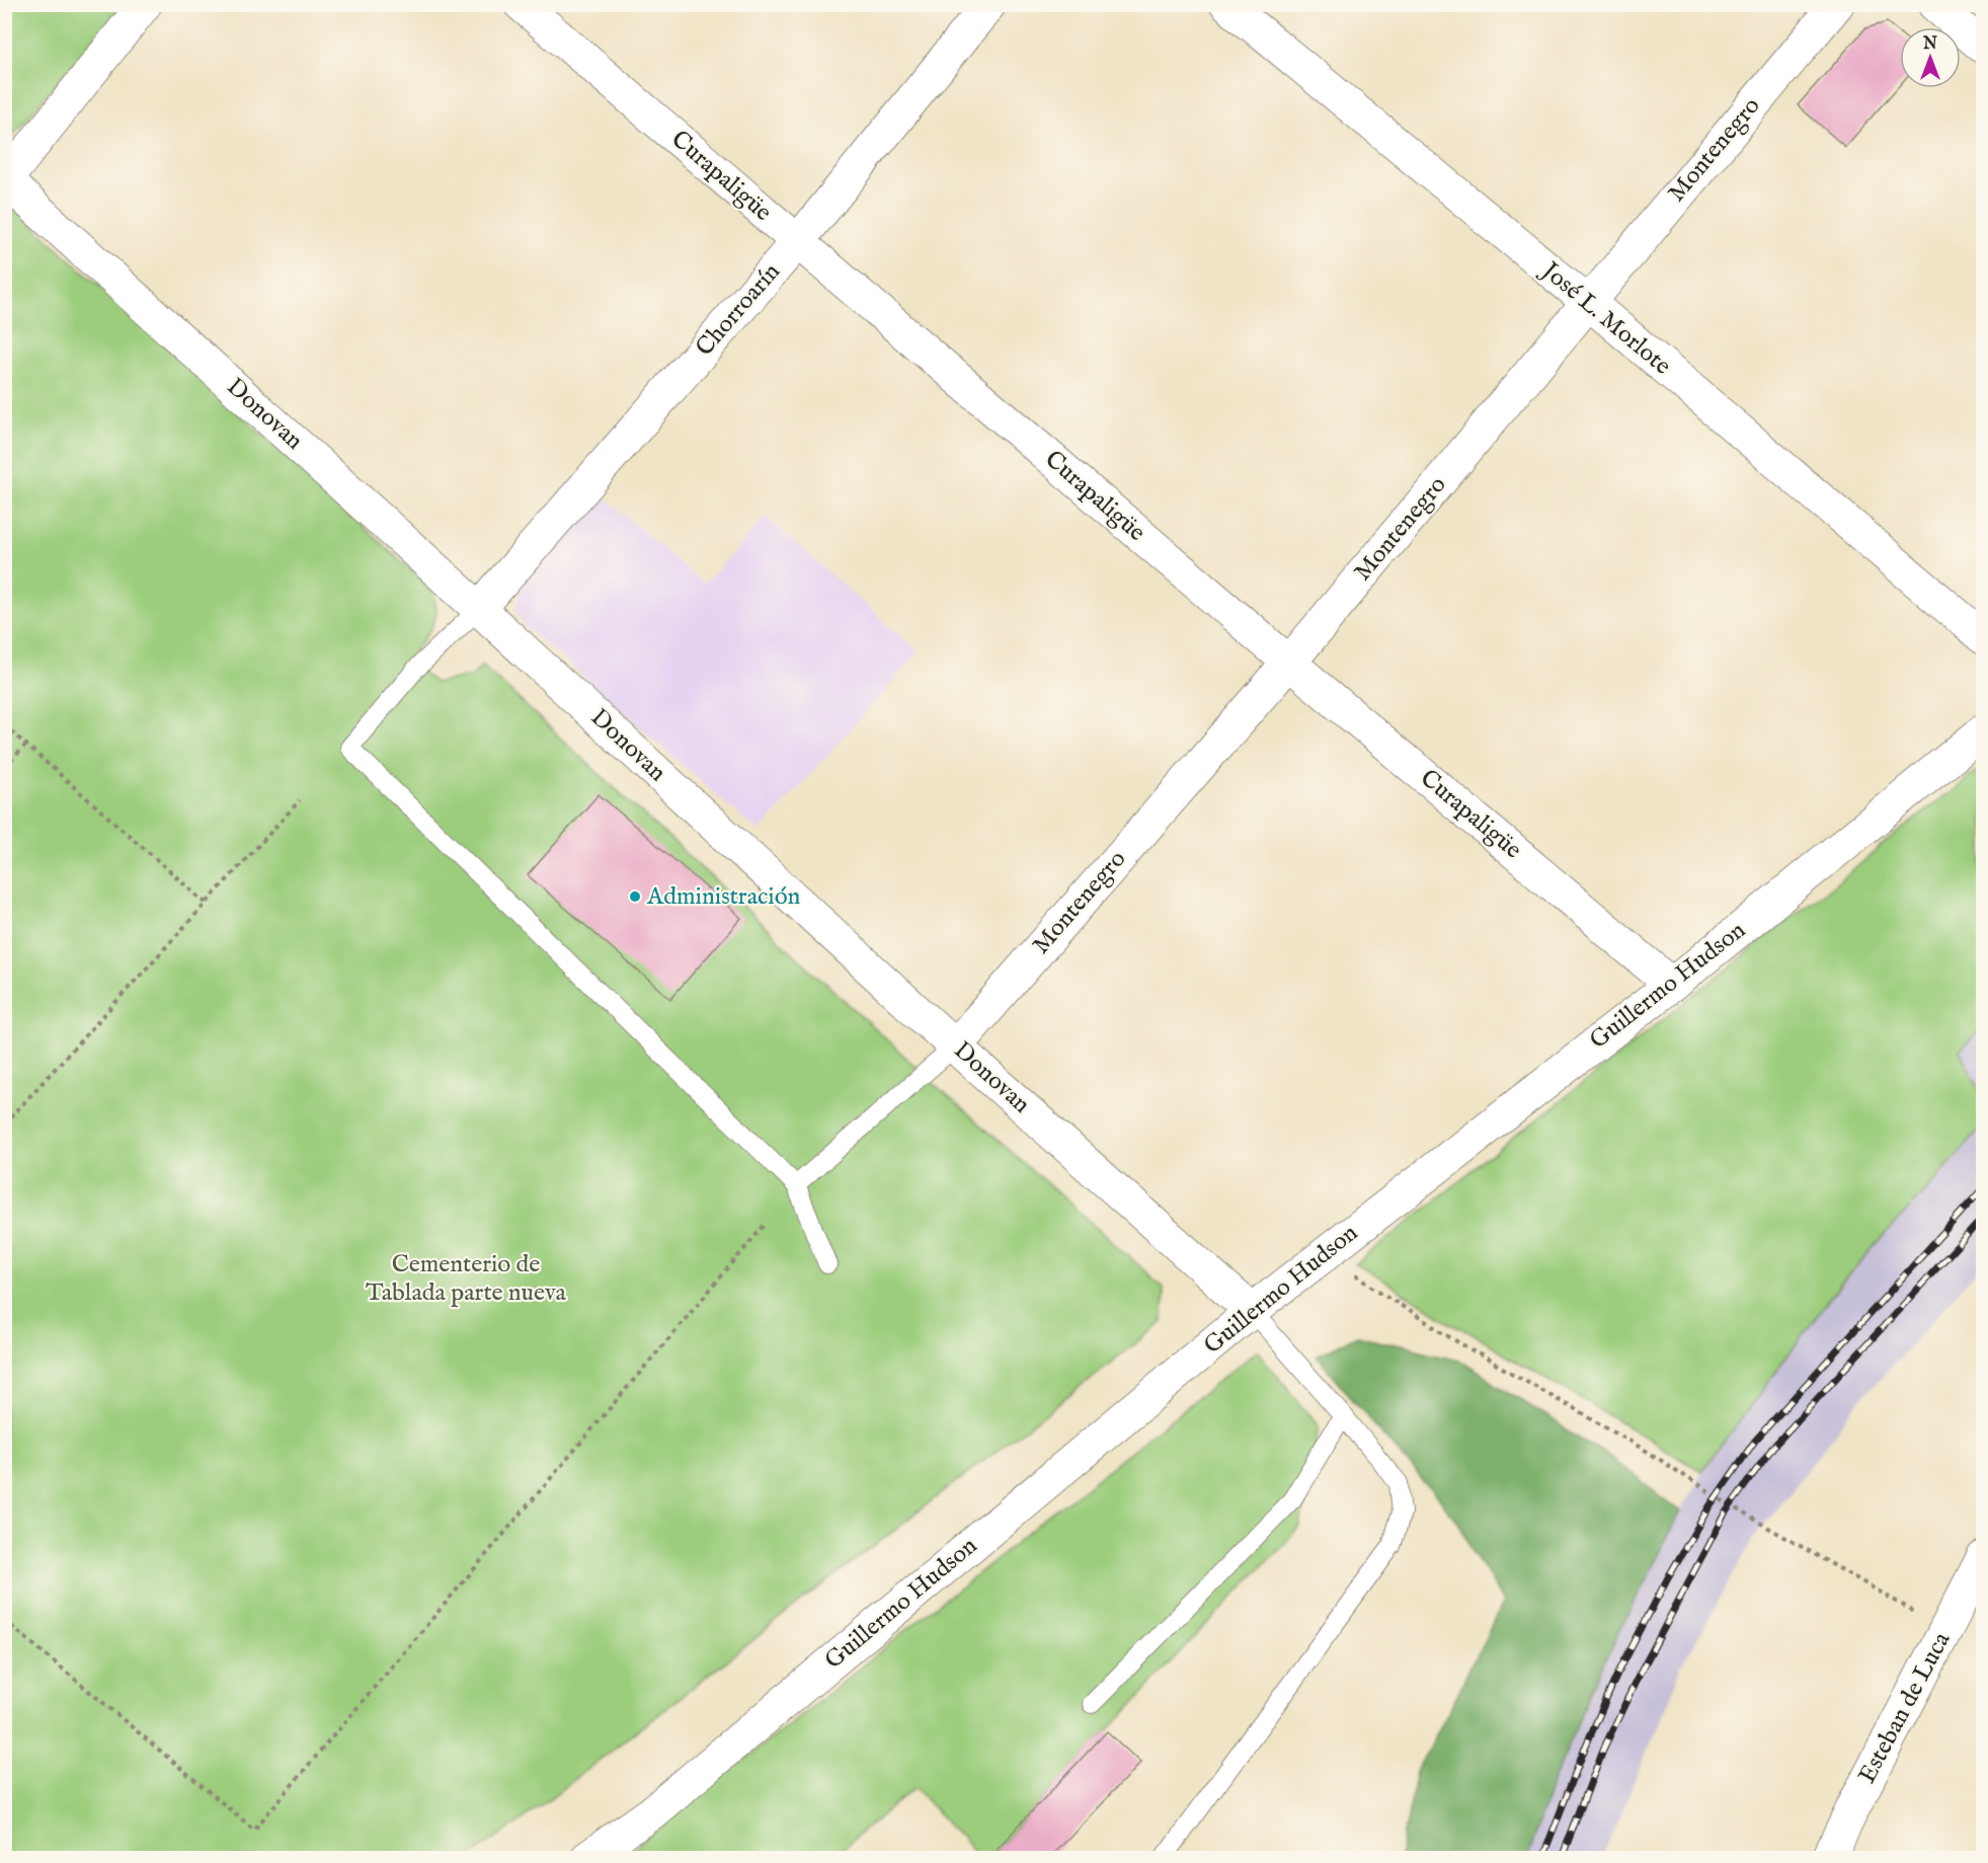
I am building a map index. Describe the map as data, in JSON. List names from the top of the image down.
{
  "streets": {
    "street": [
      "Montenegro",
      "Curapaligüe",
      "Chorroarín",
      "José L. Morlote",
      "Donovan",
      "Guillermo Hudson",
      "Esteban de Luca"
    ]
  },
  "crossings": [
    ["Montenegro", "Curapaligüe"],
    ["Montenegro", "José L. Morlote"],
    ["Montenegro", "Donovan"],
    ["Curapaligüe", "Chorroarín"],
    ["Curapaligüe", "Guillermo Hudson"],
    ["Chorroarín", "Donovan"],
    ["Donovan", "Guillermo Hudson"]
  ],
  "parks": ["Cementerio de Tablada parte nueva"],
  "places": ["Administración"],
  "north": "top"
}
